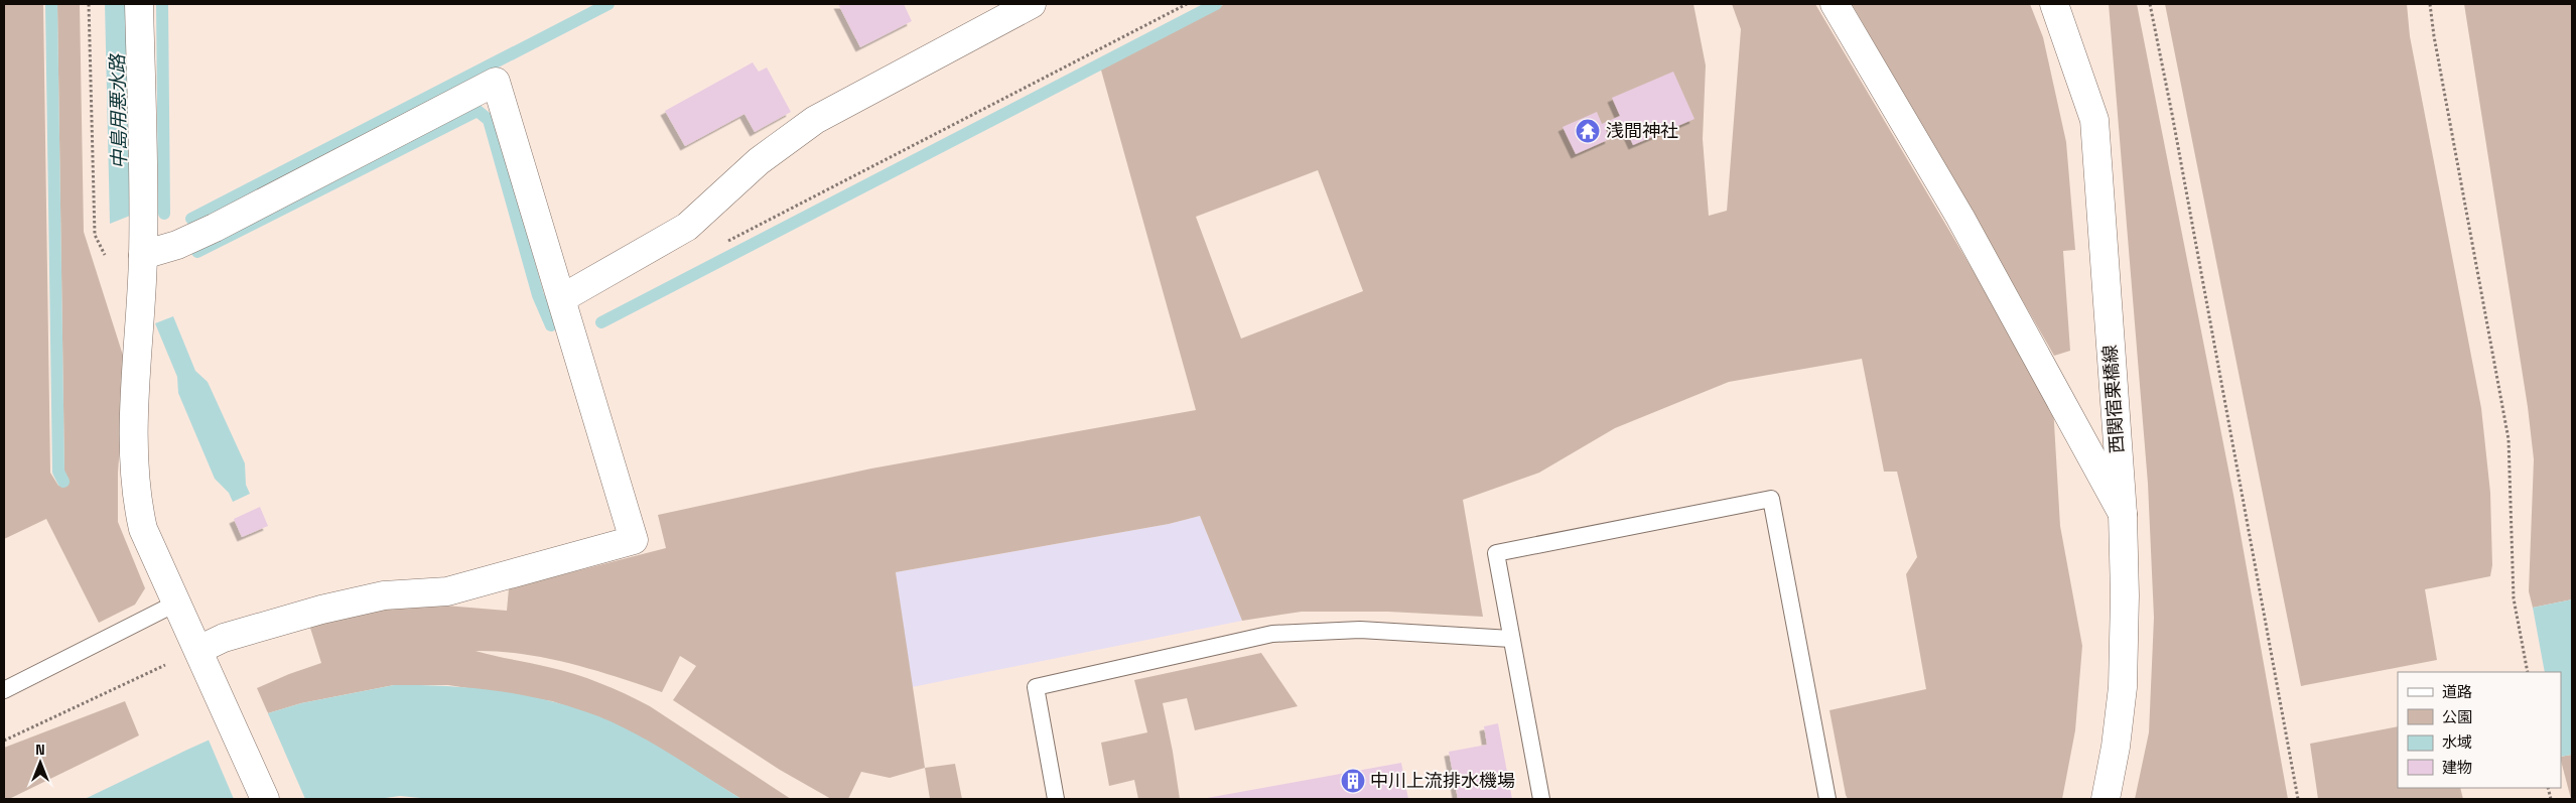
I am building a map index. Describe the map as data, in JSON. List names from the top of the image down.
{
  "streets": {
    "street": ["西関宿栗橋線"]
  },
  "water": ["中島用悪水路"],
  "places": {
    "temple": ["浅間神社"],
    "building": ["中川上流排水機場"]
  },
  "legend": [
    "道路",
    "公園",
    "水域",
    "建物"
  ],
  "north": "top"
}
